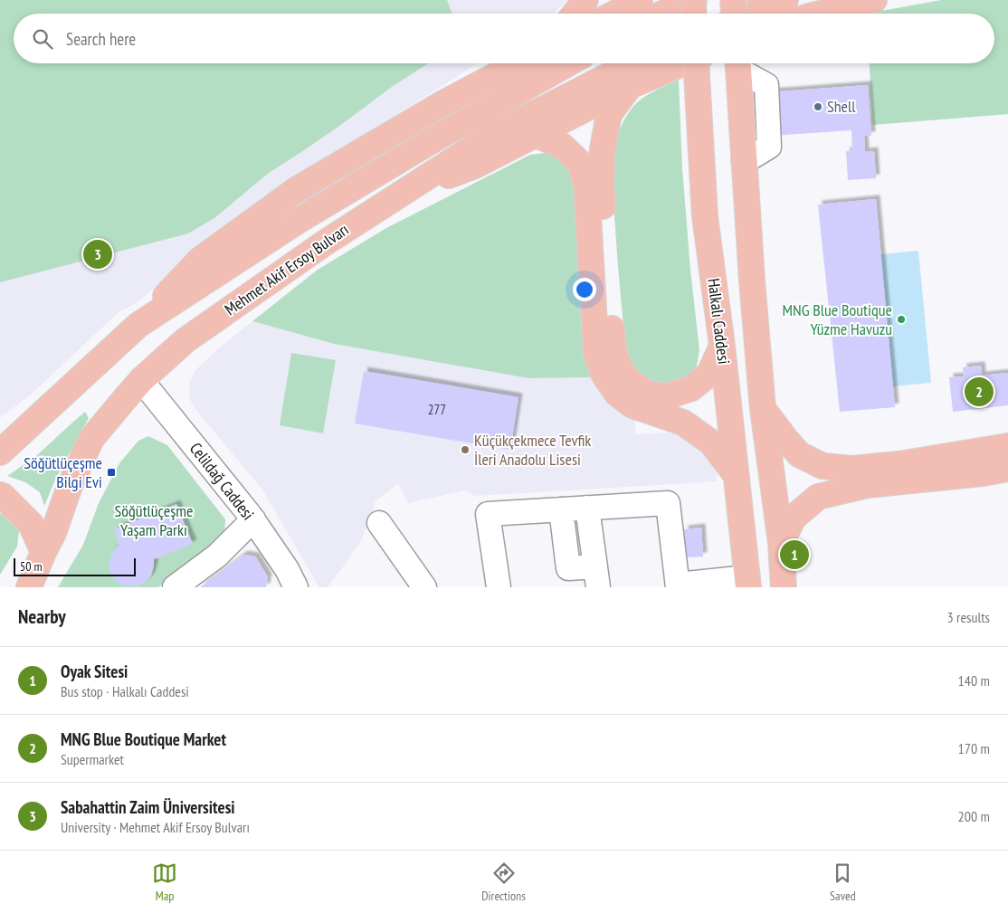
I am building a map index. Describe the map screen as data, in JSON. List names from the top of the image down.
{
  "streets": {
    "main road": ["Mehmet Akif Ersoy Bulvarı", "Halkalı Caddesi"],
    "street": ["Celildağ Caddesi"]
  },
  "crossings": [
    ["Mehmet Akif Ersoy Bulvarı", "Celildağ Caddesi"]
  ],
  "parks": ["Söğütlüçeşme Yaşam Parkı"],
  "places": {
    "other": ["Shell", "MNG Blue Boutique Yüzme Havuzu", "Küçükçekmece Tevfik İleri Anadolu Lisesi"],
    "transit": ["Söğütlüçeşme Bilgi Evi"]
  },
  "house_numbers": ["277"],
  "scale_bar": "50 m",
  "page": {
    "search": "Search here",
    "pins": ["3", "2", "1"],
    "scale": "50 m",
    "heading": ["Nearby", "3 results"],
    "list": [
      {
        "mark": "1",
        "name": "Oyak Sitesi",
        "note": "Bus stop · Halkalı Caddesi",
        "value": "140 m"
      },
      {
        "mark": "2",
        "name": "MNG Blue Boutique Market",
        "note": "Supermarket",
        "value": "170 m"
      },
      {
        "mark": "3",
        "name": "Sabahattin Zaim Üniversitesi",
        "note": "University · Mehmet Akif Ersoy Bulvarı",
        "value": "200 m"
      }
    ],
    "nav": ["Map", "Directions", "Saved"]
  }
}
